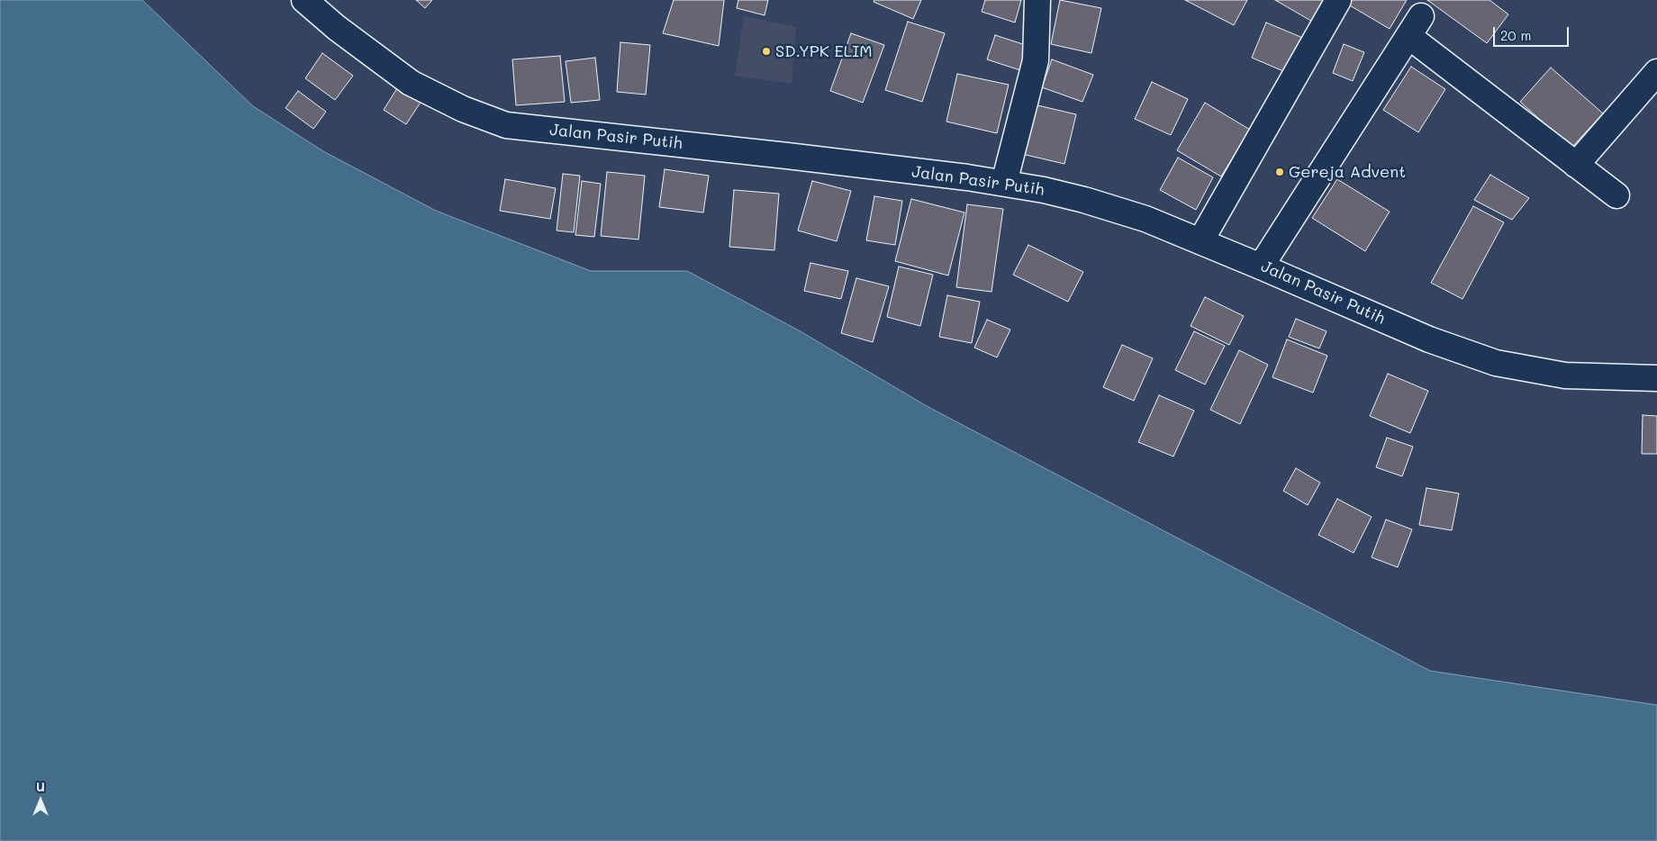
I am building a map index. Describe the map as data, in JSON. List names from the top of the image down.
{
  "streets": {
    "main road": ["Jalan Pasir Putih"]
  },
  "places": ["SD.YPK ELIM", "Gereja Advent"],
  "scale_bar": "20 m",
  "north": "top"
}
